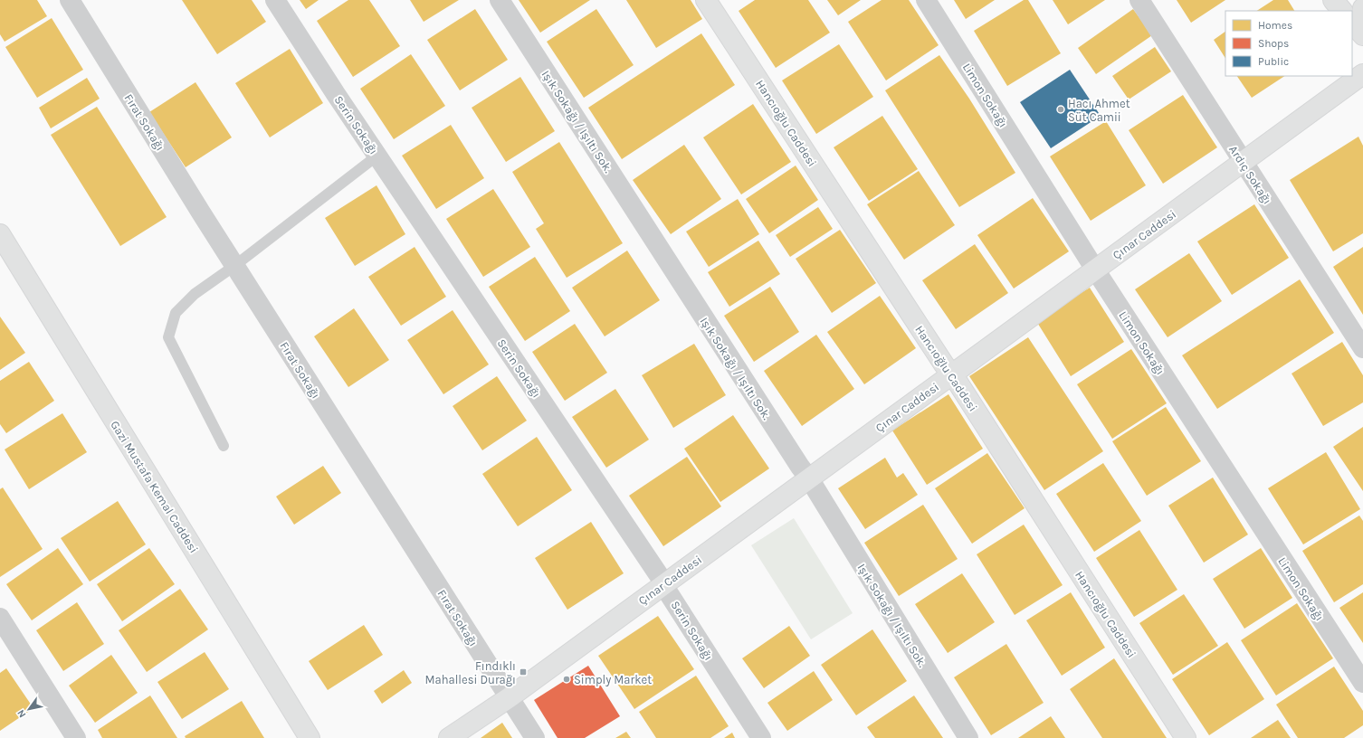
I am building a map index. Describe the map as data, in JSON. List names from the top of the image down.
{
  "streets": {
    "street": [
      "Limon Sokağı",
      "Işık Sokağı / Işıltı Sok.",
      "Fırat Sokağı",
      "Hancıoğlu Caddesi",
      "Serin Sokağı",
      "Ardıç Sokağı",
      "Çınar Caddesi",
      "Gazi Mustafa Kemal Caddesi"
    ]
  },
  "crossings": [
    ["Limon Sokağı", "Çınar Caddesi"],
    ["Işık Sokağı / Işıltı Sok.", "Çınar Caddesi"],
    ["Fırat Sokağı", "Çınar Caddesi"],
    ["Hancıoğlu Caddesi", "Çınar Caddesi"],
    ["Serin Sokağı", "Çınar Caddesi"],
    ["Ardıç Sokağı", "Çınar Caddesi"]
  ],
  "places": {
    "other": ["Hacı Ahmet Süt Camii", "Simply Market"],
    "transit": ["Fındıklı Mahallesi Durağı"]
  },
  "legend": ["Homes", "Shops", "Public"],
  "north": "bottom left"
}
